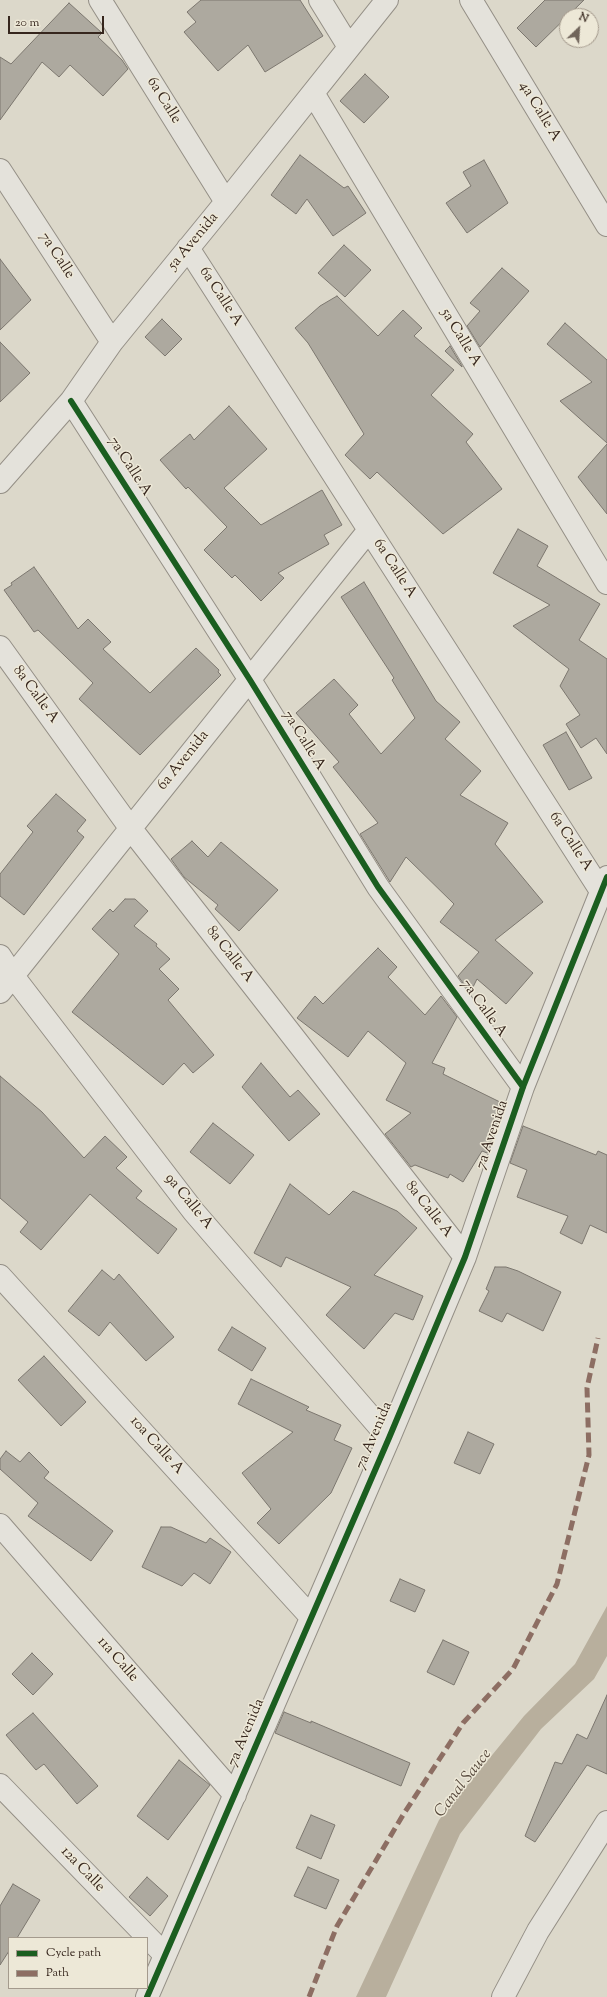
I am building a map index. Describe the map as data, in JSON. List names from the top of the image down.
{
  "streets": {
    "street": [
      "6a Calle",
      "4a Calle A",
      "5a Avenida",
      "7a Calle",
      "6a Calle A",
      "5a Calle A",
      "7a Calle A",
      "8a Calle A",
      "6a Avenida",
      "7a Avenida",
      "9a Calle A",
      "10a Calle A",
      "11a Calle",
      "12a Calle"
    ]
  },
  "crossings": [
    ["6a Calle", "5a Avenida"],
    ["5a Avenida", "7a Calle"],
    ["5a Avenida", "6a Calle A"],
    ["5a Avenida", "5a Calle A"],
    ["5a Avenida", "7a Calle A"],
    ["6a Calle A", "6a Avenida"],
    ["6a Calle A", "7a Avenida"],
    ["7a Calle A", "6a Avenida"],
    ["7a Calle A", "7a Avenida"],
    ["8a Calle A", "6a Avenida"],
    ["8a Calle A", "7a Avenida"],
    ["6a Avenida", "9a Calle A"],
    ["7a Avenida", "9a Calle A"],
    ["7a Avenida", "10a Calle A"],
    ["7a Avenida", "11a Calle"],
    ["7a Avenida", "12a Calle"]
  ],
  "water": ["Canal Sauce"],
  "legend": ["Cycle path", "Path"],
  "scale_bar": "20 m",
  "north": "top right"
}
